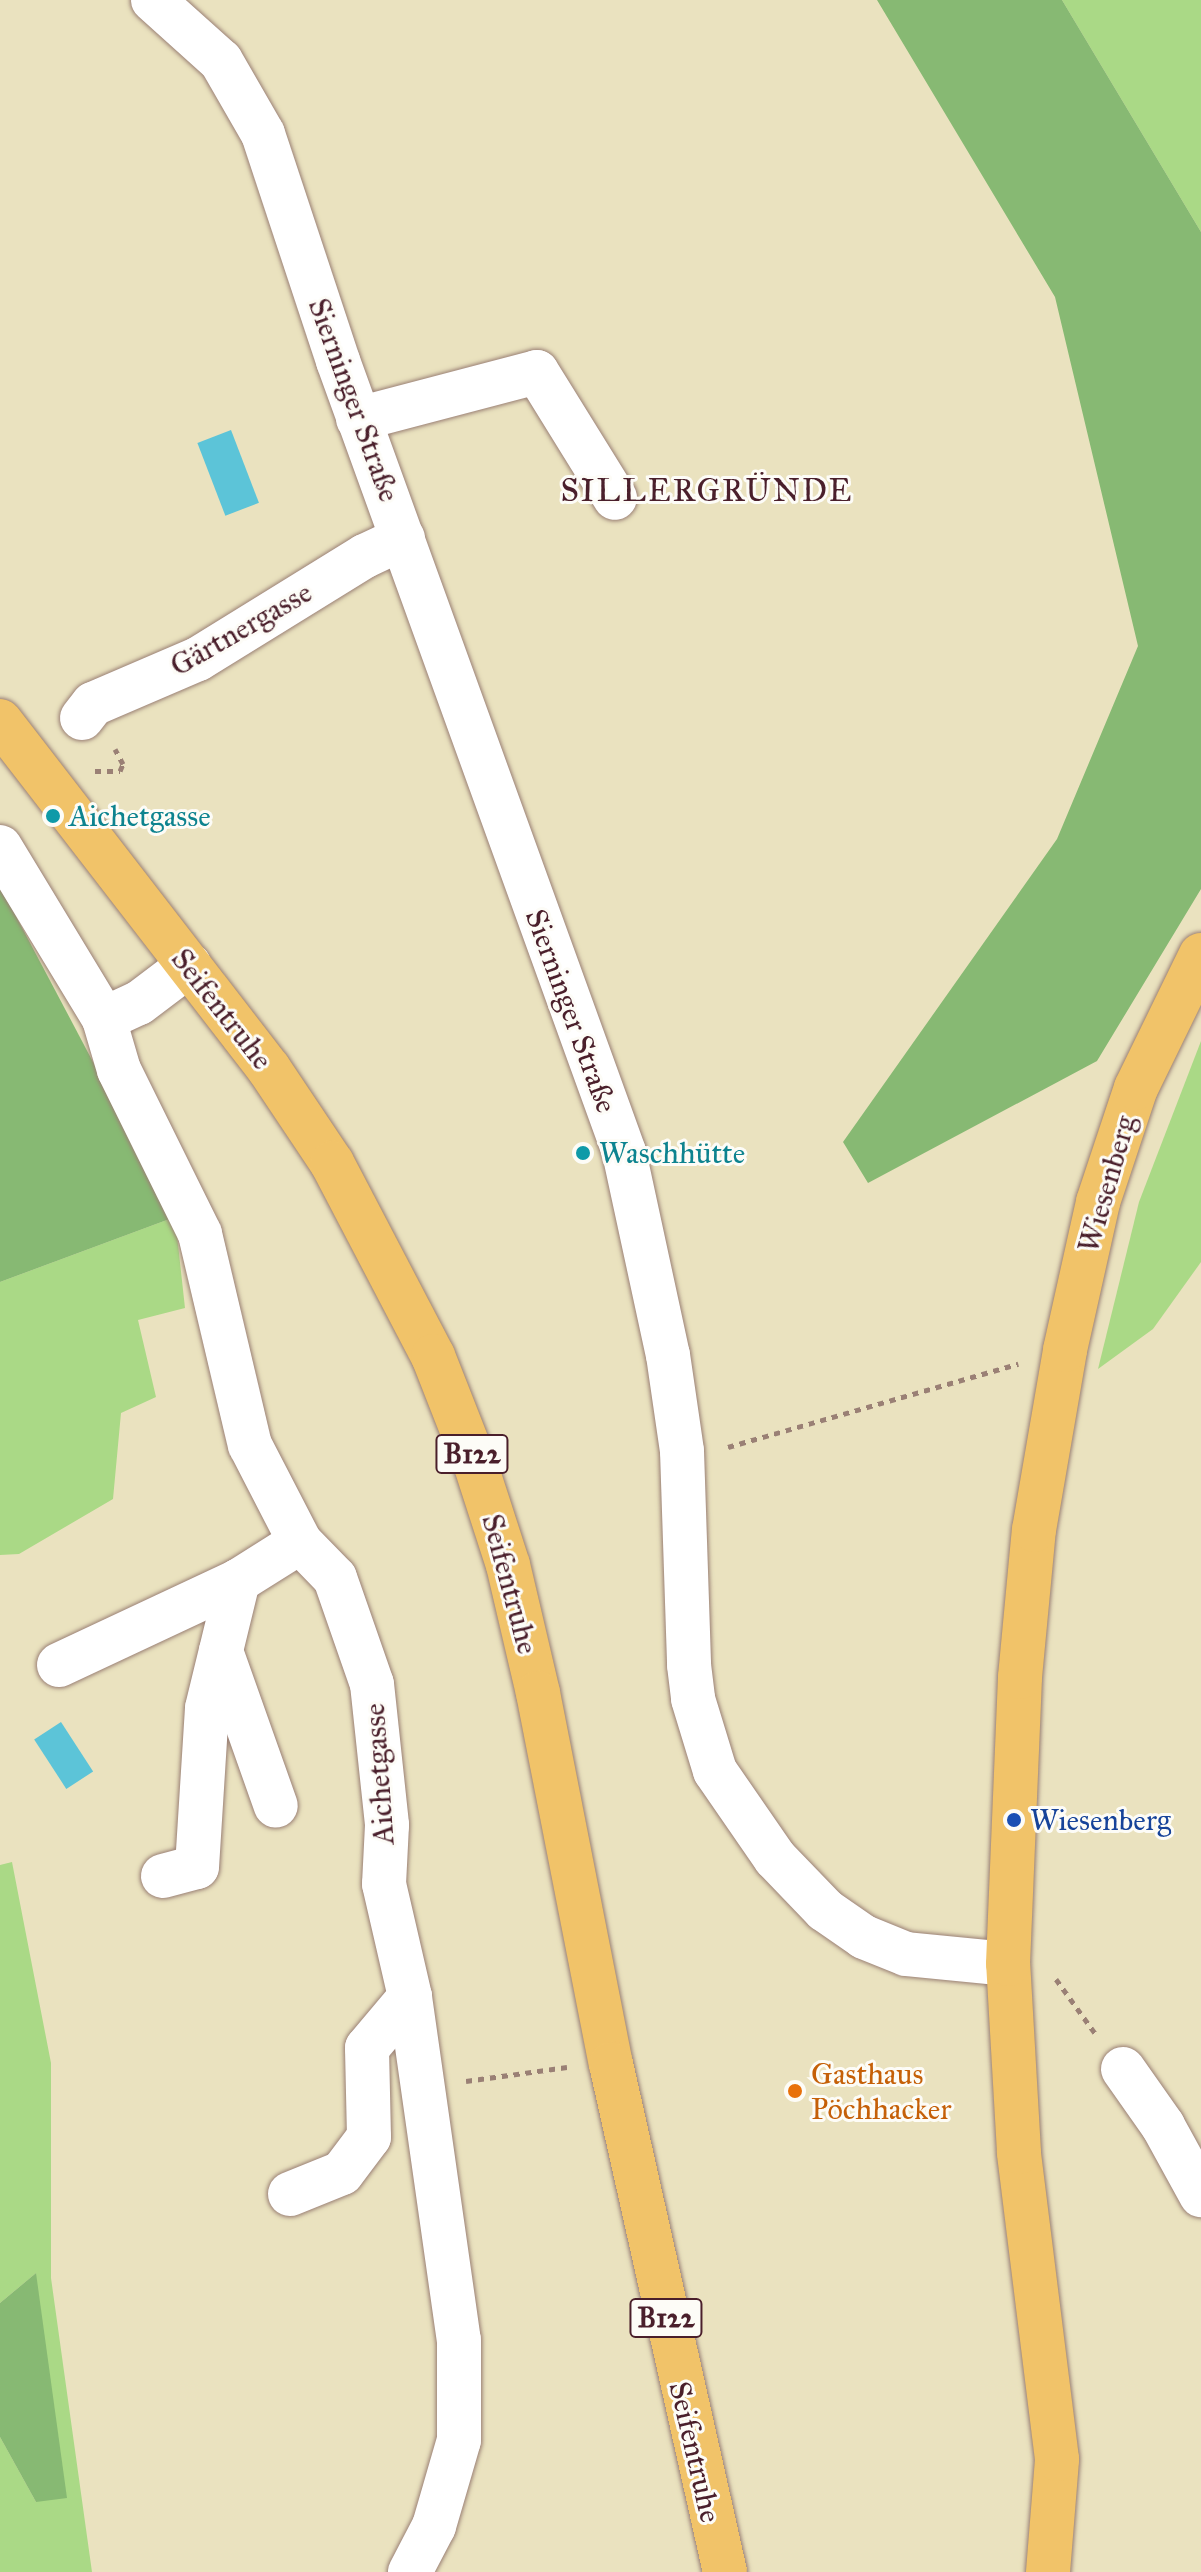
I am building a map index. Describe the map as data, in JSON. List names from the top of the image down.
{
  "streets": {
    "main road": ["Seifentruhe", "Wiesenberg", "B122"],
    "street": ["Sierninger Straße", "Gärtnergasse", "Aichetgasse"]
  },
  "crossings": [
    ["Sierninger Straße", "Gärtnergasse"],
    ["Sierninger Straße", "Wiesenberg"]
  ],
  "districts": ["SILLERGRÜNDE"],
  "places": [
    "Aichetgasse",
    "Waschhütte",
    "Wiesenberg",
    "Gasthaus Pöchhacker"
  ]
}
